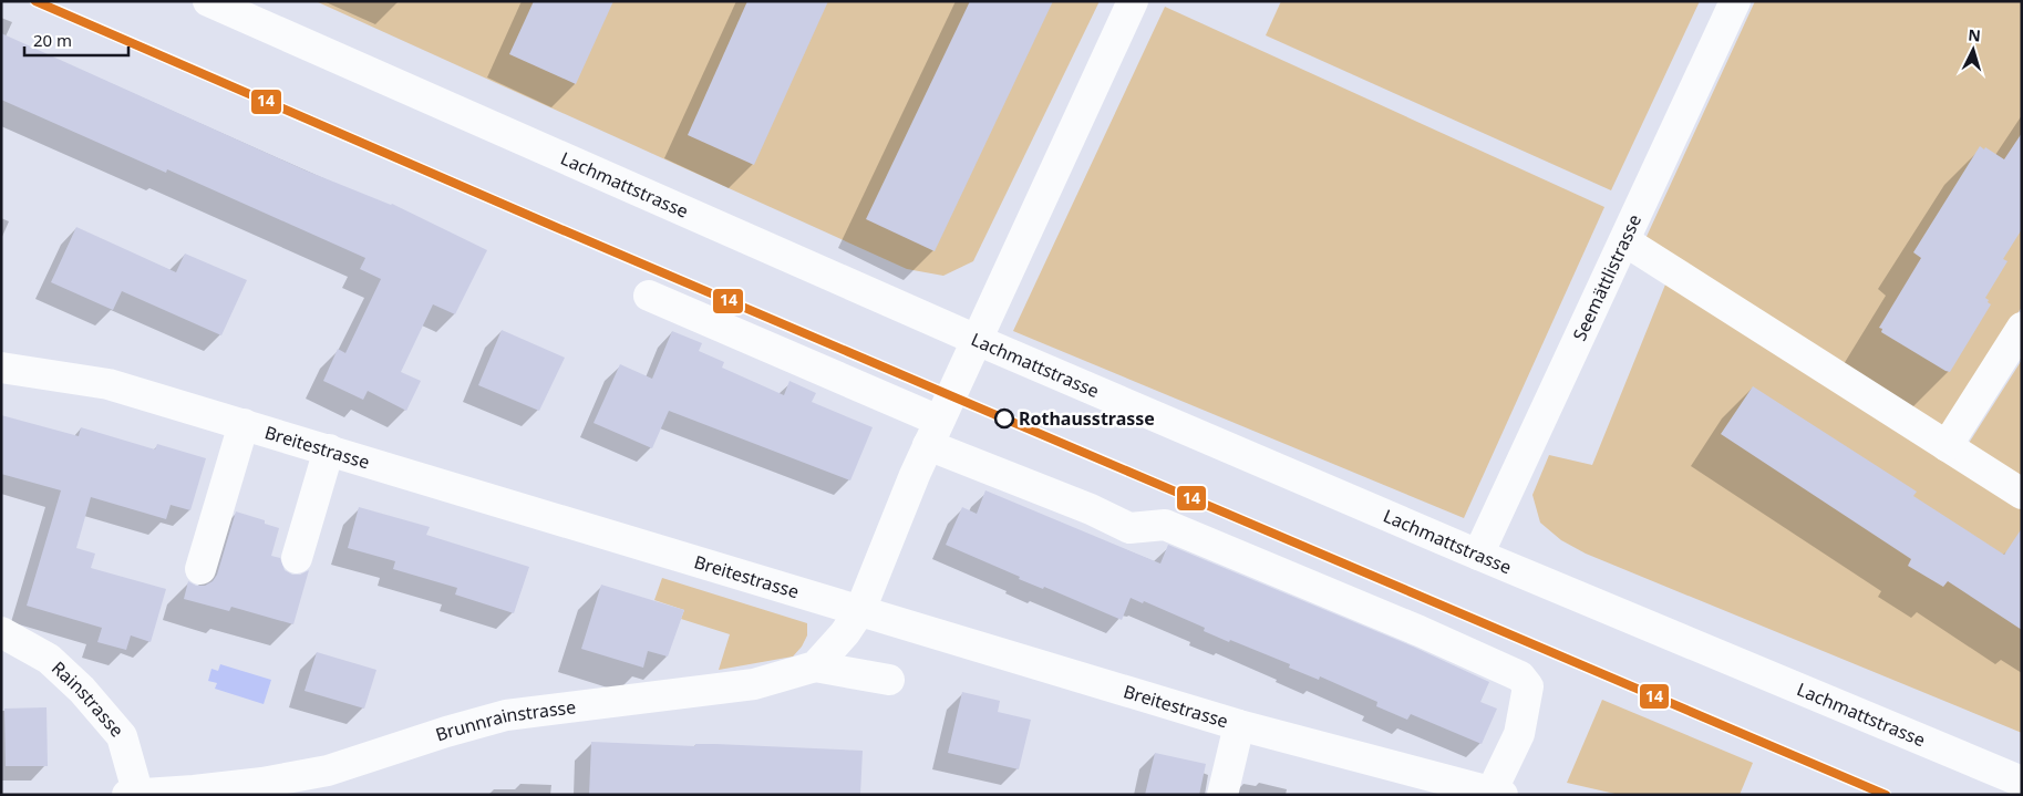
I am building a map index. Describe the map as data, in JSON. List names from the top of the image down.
{
  "streets": {
    "street": [
      "Lachmattstrasse",
      "Seemättlistrasse",
      "Breitestrasse",
      "Rainstrasse",
      "Brunnrainstrasse"
    ]
  },
  "crossings": [
    ["Lachmattstrasse", "Seemättlistrasse"],
    ["Rainstrasse", "Brunnrainstrasse"]
  ],
  "places": ["Rothausstrasse"],
  "lines": ["transit line 14"],
  "scale_bar": "20 m",
  "north": "top"
}
